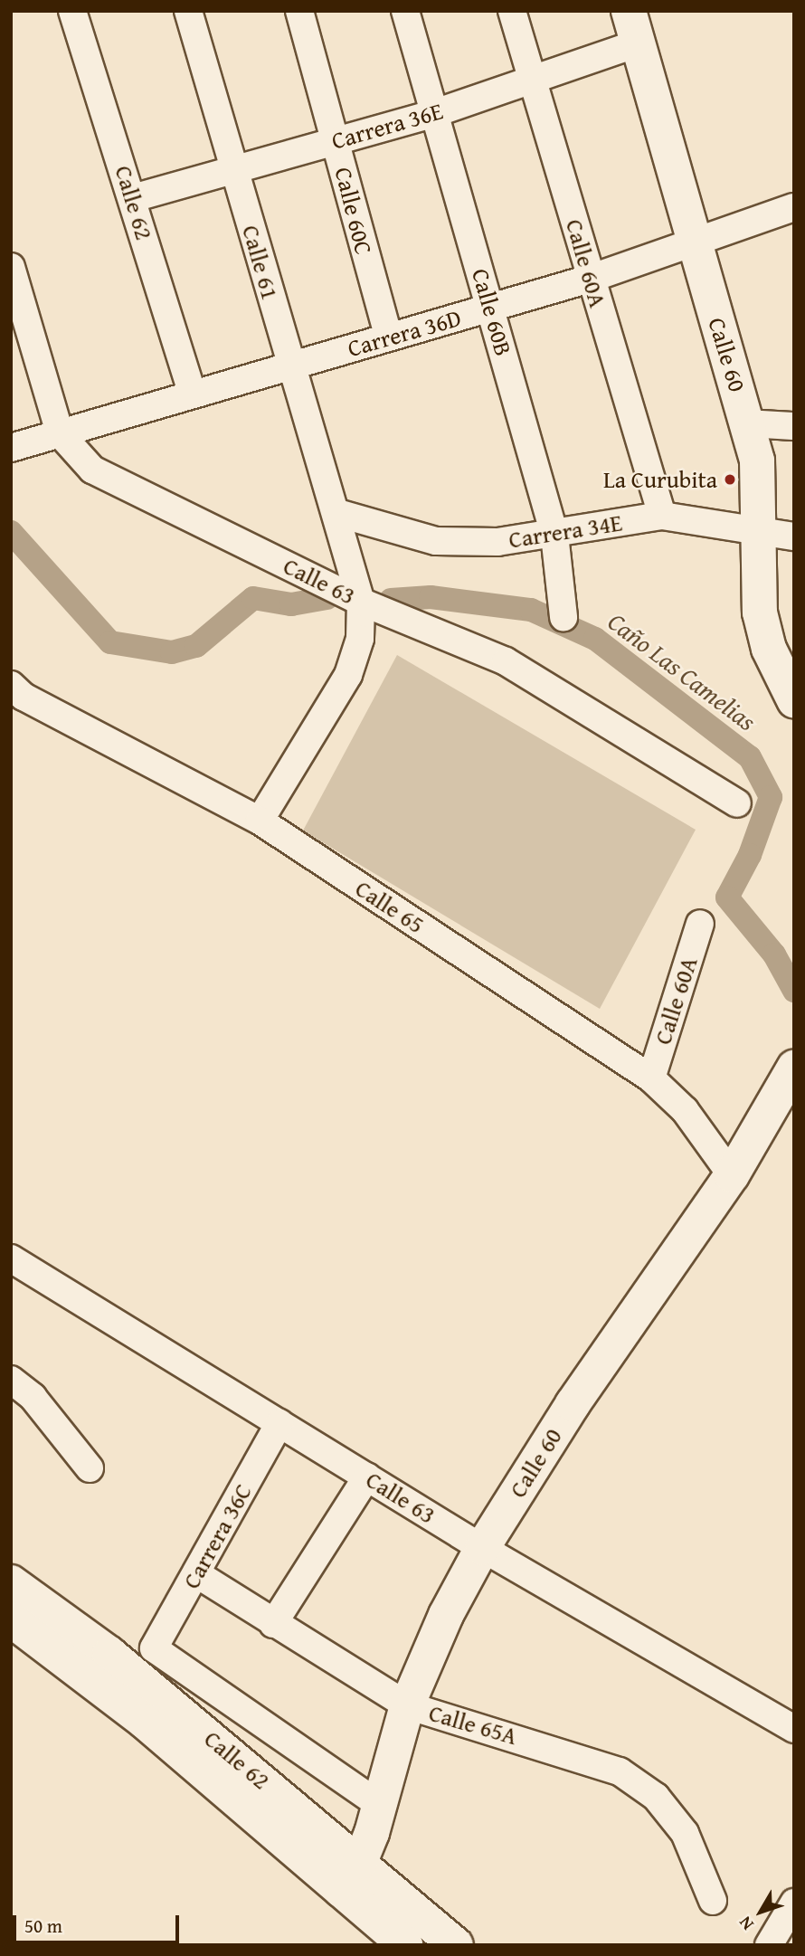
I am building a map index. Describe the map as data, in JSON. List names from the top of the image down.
{
  "streets": {
    "street": [
      "Carrera 36E",
      "Calle 62",
      "Calle 60C",
      "Calle 61",
      "Calle 60A",
      "Calle 60B",
      "Carrera 36D",
      "Calle 60",
      "Carrera 34E",
      "Calle 63",
      "Calle 65",
      "Carrera 36C",
      "Calle 65A"
    ]
  },
  "crossings": [
    ["Carrera 36E", "Calle 62"],
    ["Carrera 36E", "Calle 60C"],
    ["Carrera 36E", "Calle 61"],
    ["Carrera 36E", "Calle 60A"],
    ["Carrera 36E", "Calle 60B"],
    ["Carrera 36E", "Calle 60"],
    ["Calle 62", "Carrera 36D"],
    ["Calle 62", "Calle 60"],
    ["Calle 60C", "Carrera 36D"],
    ["Calle 61", "Carrera 36D"],
    ["Calle 61", "Carrera 34E"],
    ["Calle 60A", "Carrera 36D"],
    ["Calle 60A", "Carrera 34E"],
    ["Calle 60A", "Calle 65"],
    ["Calle 60B", "Carrera 36D"],
    ["Calle 60B", "Carrera 34E"],
    ["Carrera 36D", "Calle 60"],
    ["Carrera 36D", "Calle 63"],
    ["Calle 60", "Carrera 34E"],
    ["Calle 60", "Calle 63"],
    ["Calle 60", "Calle 65"],
    ["Calle 60", "Carrera 36C"],
    ["Calle 60", "Calle 65A"],
    ["Calle 63", "Carrera 36C"],
    ["Carrera 36C", "Calle 65A"]
  ],
  "water": ["Caño Las Camelias"],
  "places": ["La Curubita"],
  "scale_bar": "50 m",
  "north": "bottom left"
}
